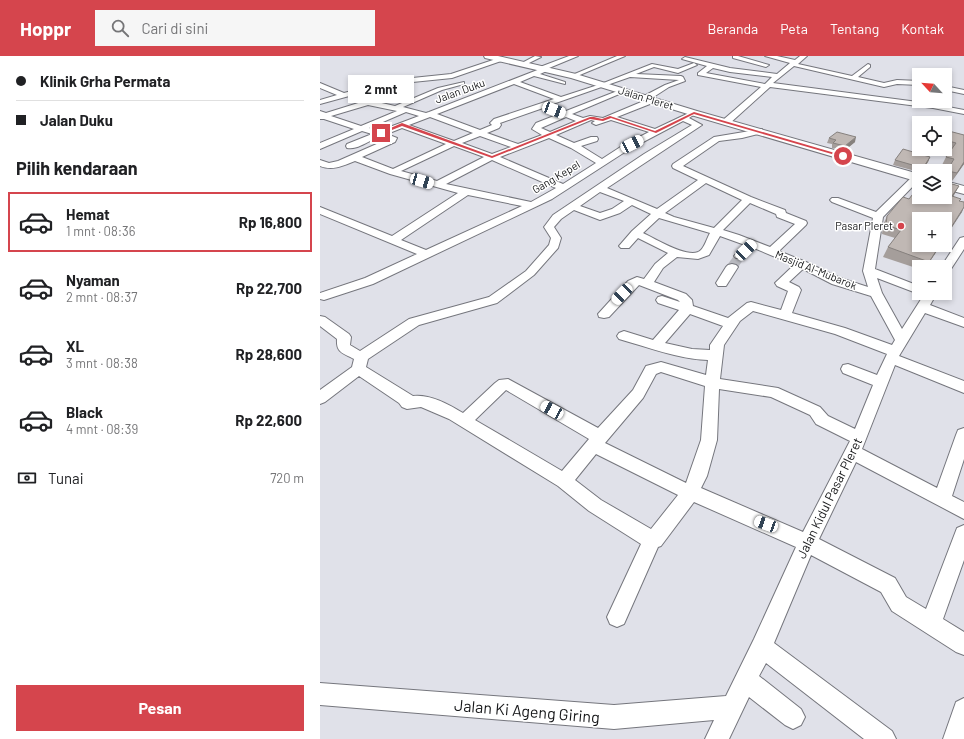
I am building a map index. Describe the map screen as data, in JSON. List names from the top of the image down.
{
  "streets": {
    "main road": ["Jalan Pleret"],
    "street": [
      "Jalan Duku",
      "Gang Kepel",
      "Masjid Al-Mubarok",
      "Jalan Kidul Pasar Pleret",
      "Jalan Ki Ageng Giring"
    ]
  },
  "crossings": [
    ["Jalan Duku", "Jalan Pleret"],
    ["Jalan Pleret", "Gang Kepel"],
    ["Jalan Kidul Pasar Pleret", "Jalan Ki Ageng Giring"]
  ],
  "places": ["Pasar Pleret"],
  "north": "top left",
  "page": {
    "header": "Hoppr",
    "search": "Cari di sini",
    "nav": [
      "Beranda",
      "Peta",
      "Tentang",
      "Kontak"
    ],
    "banner": ["Klinik Grha Permata", "Jalan Duku"],
    "map_buttons": ["+", "−"],
    "bubble": "2 mnt",
    "heading": "Pilih kendaraan",
    "list": [
      {
        "name": "Hemat",
        "note": "1 mnt · 08:36",
        "value": "Rp 16,800"
      },
      {
        "name": "Nyaman",
        "note": "2 mnt · 08:37",
        "value": "Rp 22,700"
      },
      {
        "name": "XL",
        "note": "3 mnt · 08:38",
        "value": "Rp 28,600"
      },
      {
        "name": "Black",
        "note": "4 mnt · 08:39",
        "value": "Rp 22,600"
      }
    ],
    "pay": ["Tunai", "720 m"],
    "buttons": "Pesan"
  }
}
